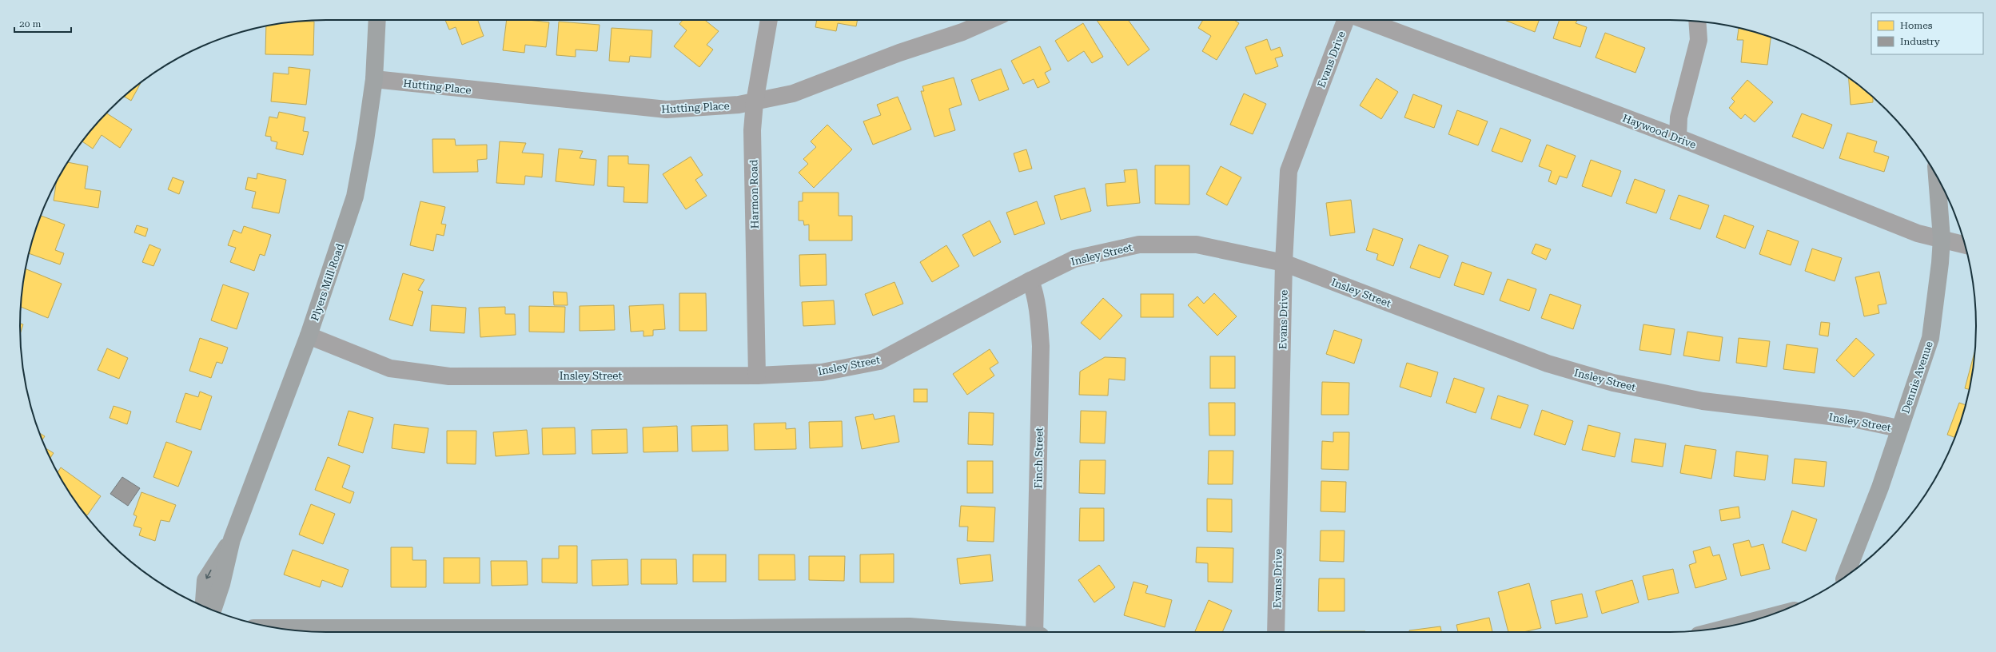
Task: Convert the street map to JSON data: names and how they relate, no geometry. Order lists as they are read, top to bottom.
{
  "streets": {
    "street": [
      "Evans Drive",
      "Hutting Place",
      "Haywood Drive",
      "Harmon Road",
      "Insley Street",
      "Plyers Mill Road",
      "Dennis Avenue",
      "Finch Street"
    ]
  },
  "crossings": [
    ["Evans Drive", "Insley Street"],
    ["Hutting Place", "Harmon Road"],
    ["Hutting Place", "Plyers Mill Road"],
    ["Haywood Drive", "Dennis Avenue"],
    ["Harmon Road", "Insley Street"],
    ["Insley Street", "Plyers Mill Road"],
    ["Insley Street", "Dennis Avenue"],
    ["Insley Street", "Finch Street"]
  ],
  "legend": ["Homes", "Industry"],
  "scale_bar": "20 m"
}
